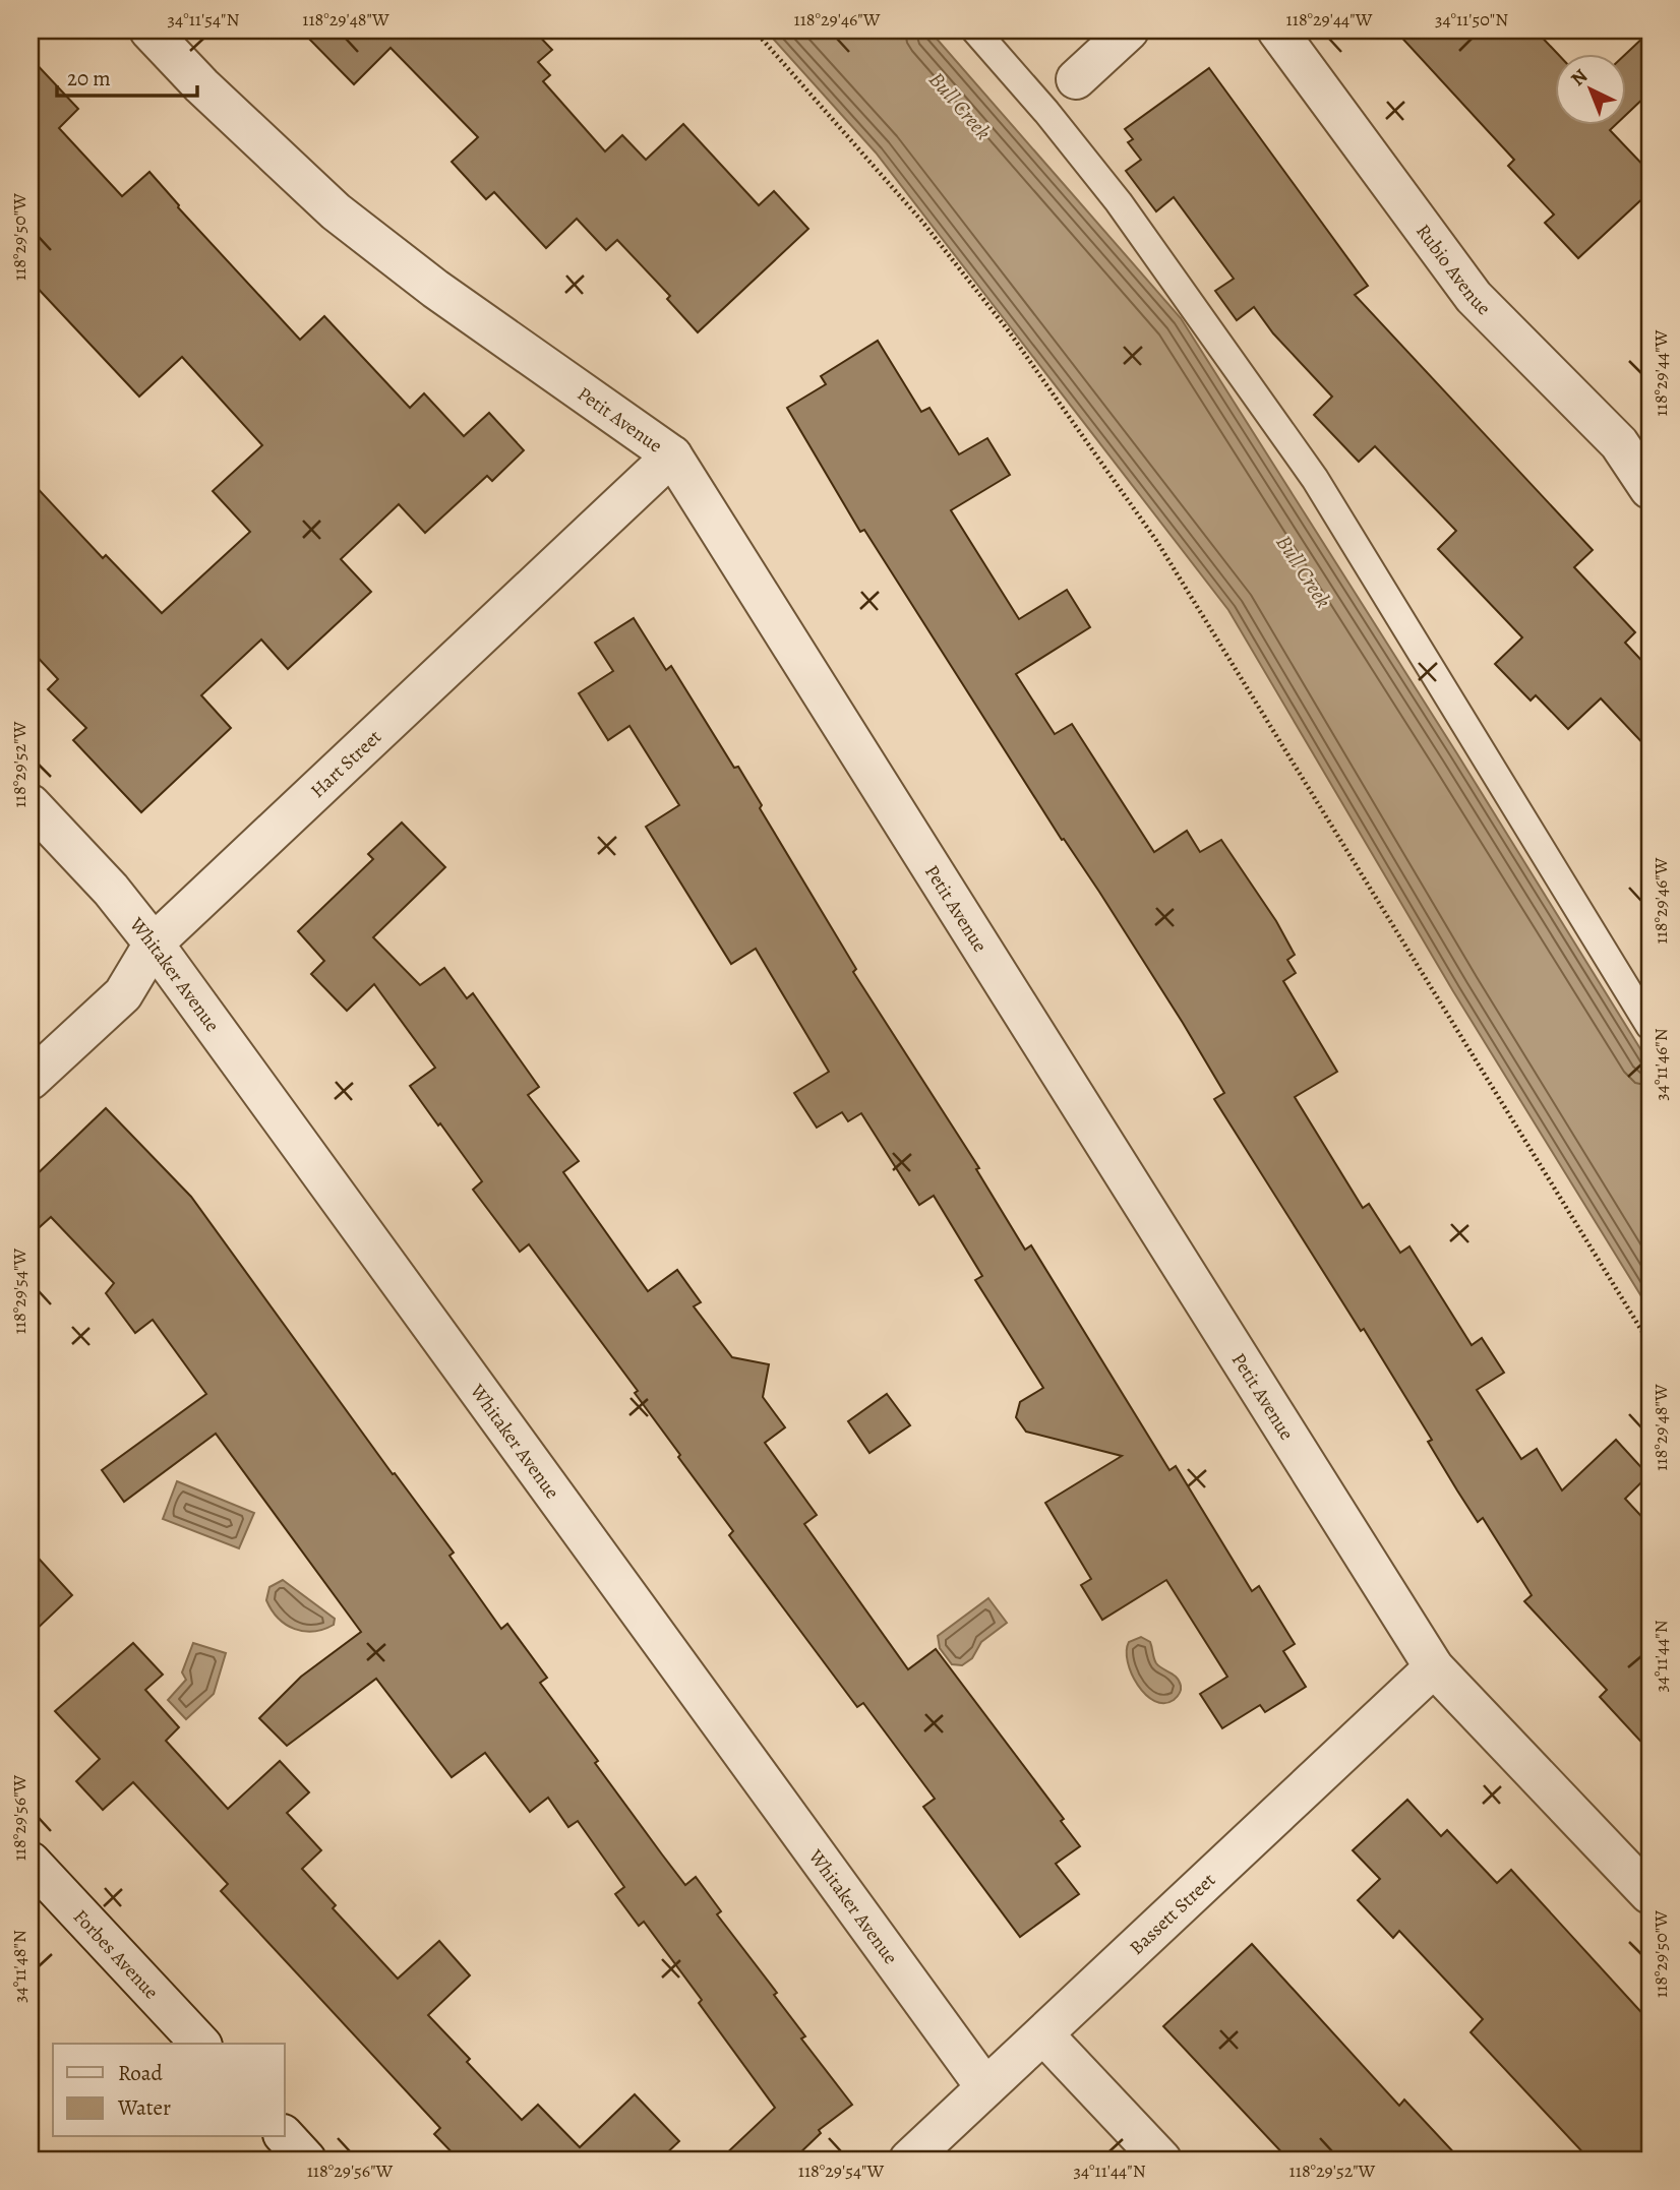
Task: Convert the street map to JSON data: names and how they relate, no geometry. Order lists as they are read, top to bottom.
{
  "streets": {
    "street": [
      "Rubio Avenue",
      "Petit Avenue",
      "Hart Street",
      "Whitaker Avenue",
      "Bassett Street",
      "Forbes Avenue"
    ]
  },
  "crossings": [
    ["Petit Avenue", "Hart Street"],
    ["Petit Avenue", "Bassett Street"],
    ["Hart Street", "Whitaker Avenue"],
    ["Whitaker Avenue", "Bassett Street"]
  ],
  "water": ["Bull Creek"],
  "legend": ["Road", "Water"],
  "scale_bar": "20 m",
  "north": "top left",
  "coordinates": [
    "34°11'54\"N",
    "118°29'48\"W",
    "118°29'46\"W",
    "118°29'44\"W",
    "34°11'50\"N",
    "118°29'50\"W",
    "118°29'52\"W",
    "34°11'46\"N",
    "118°29'54\"W",
    "34°11'44\"N",
    "118°29'56\"W",
    "34°11'48\"N"
  ]
}
